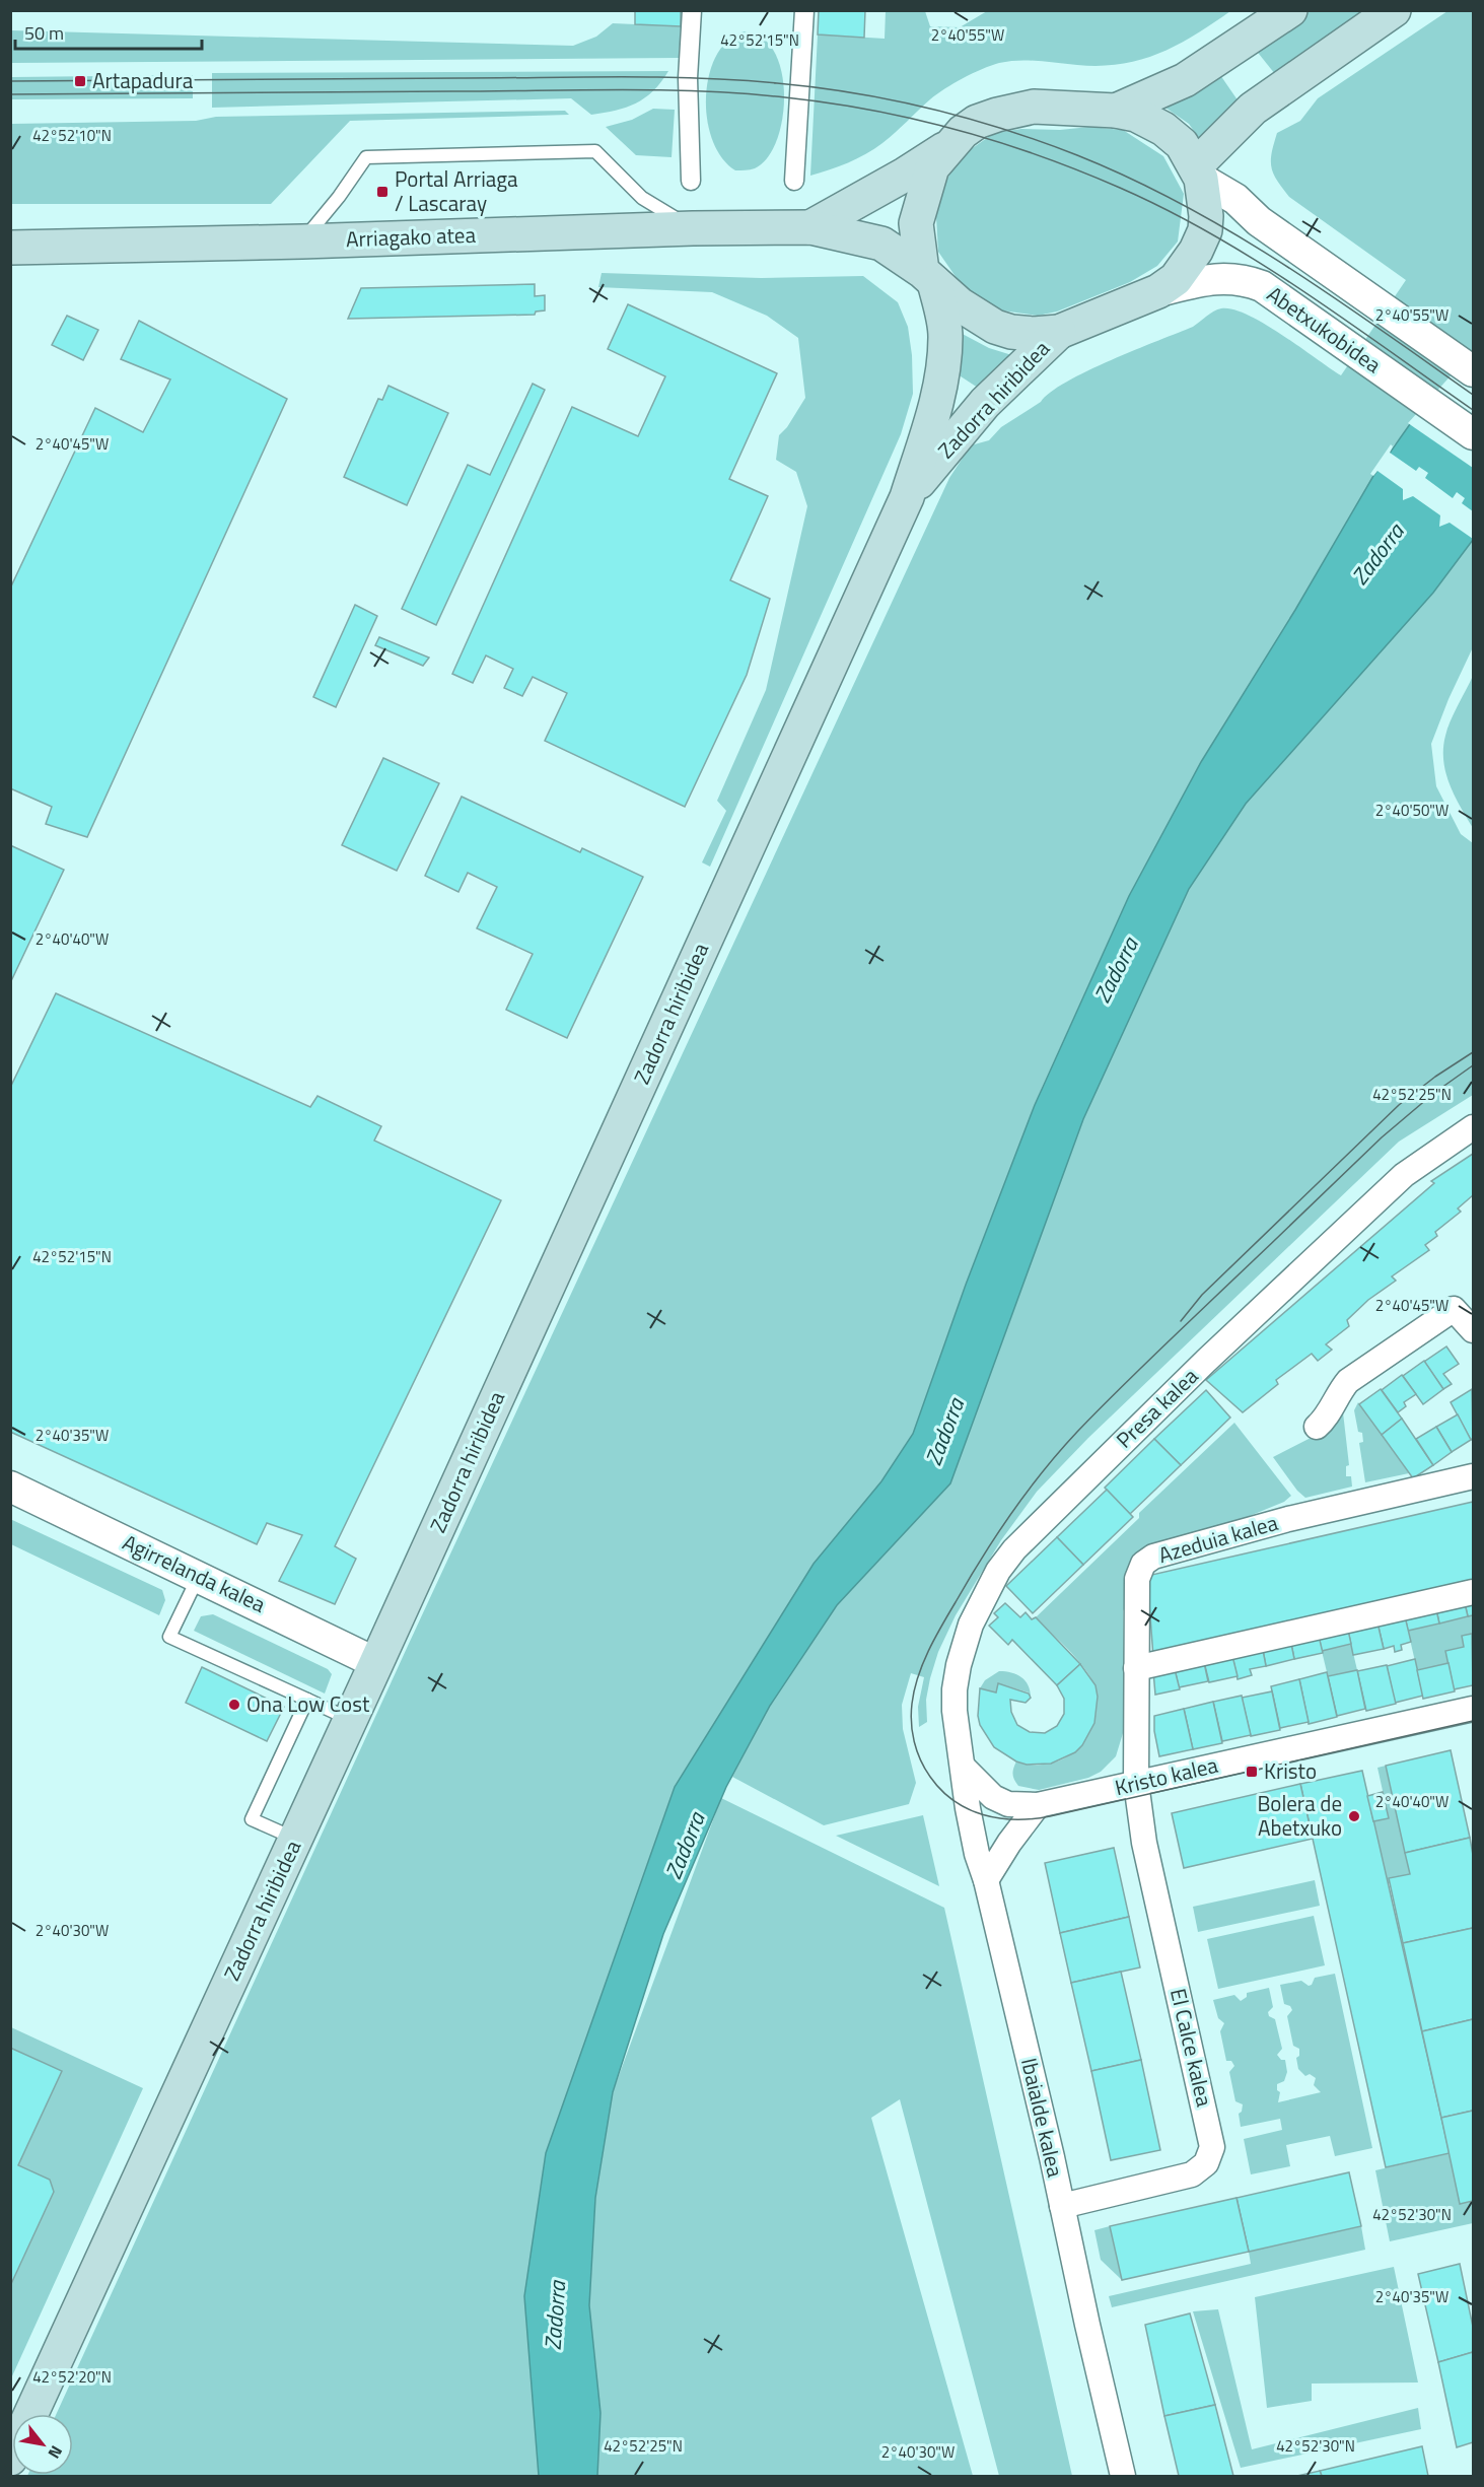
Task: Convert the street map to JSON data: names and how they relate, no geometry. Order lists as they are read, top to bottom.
{
  "streets": {
    "main road": ["Arriagako atea", "Zadorra hiribidea"],
    "street": [
      "Abetxukobidea",
      "Presa kalea",
      "Azeduia kalea",
      "Agirrelanda kalea",
      "Kristo kalea",
      "El Calce kalea",
      "Ibaialde kalea"
    ]
  },
  "crossings": [
    ["Arriagako atea", "Zadorra hiribidea"],
    ["Abetxukobidea", "Zadorra hiribidea"],
    ["Zadorra hiribidea", "Agirrelanda kalea"],
    ["Presa kalea", "Kristo kalea"],
    ["Presa kalea", "Ibaialde kalea"],
    ["Azeduia kalea", "Kristo kalea"],
    ["Azeduia kalea", "El Calce kalea"],
    ["Kristo kalea", "El Calce kalea"],
    ["Kristo kalea", "Ibaialde kalea"],
    ["El Calce kalea", "Ibaialde kalea"]
  ],
  "water": ["Zadorra"],
  "places": {
    "transit": ["Artapadura", "Portal Arriaga / Lascaray", "Kristo"],
    "other": ["Ona Low Cost", "Bolera de Abetxuko"]
  },
  "scale_bar": "50 m",
  "north": "bottom right",
  "coordinates": [
    "2°40'55\"W",
    "42°52'15\"N",
    "42°52'10\"N",
    "2°40'45\"W",
    "2°40'50\"W",
    "2°40'40\"W",
    "42°52'25\"N",
    "2°40'35\"W",
    "2°40'30\"W",
    "42°52'30\"N",
    "42°52'20\"N"
  ]
}
